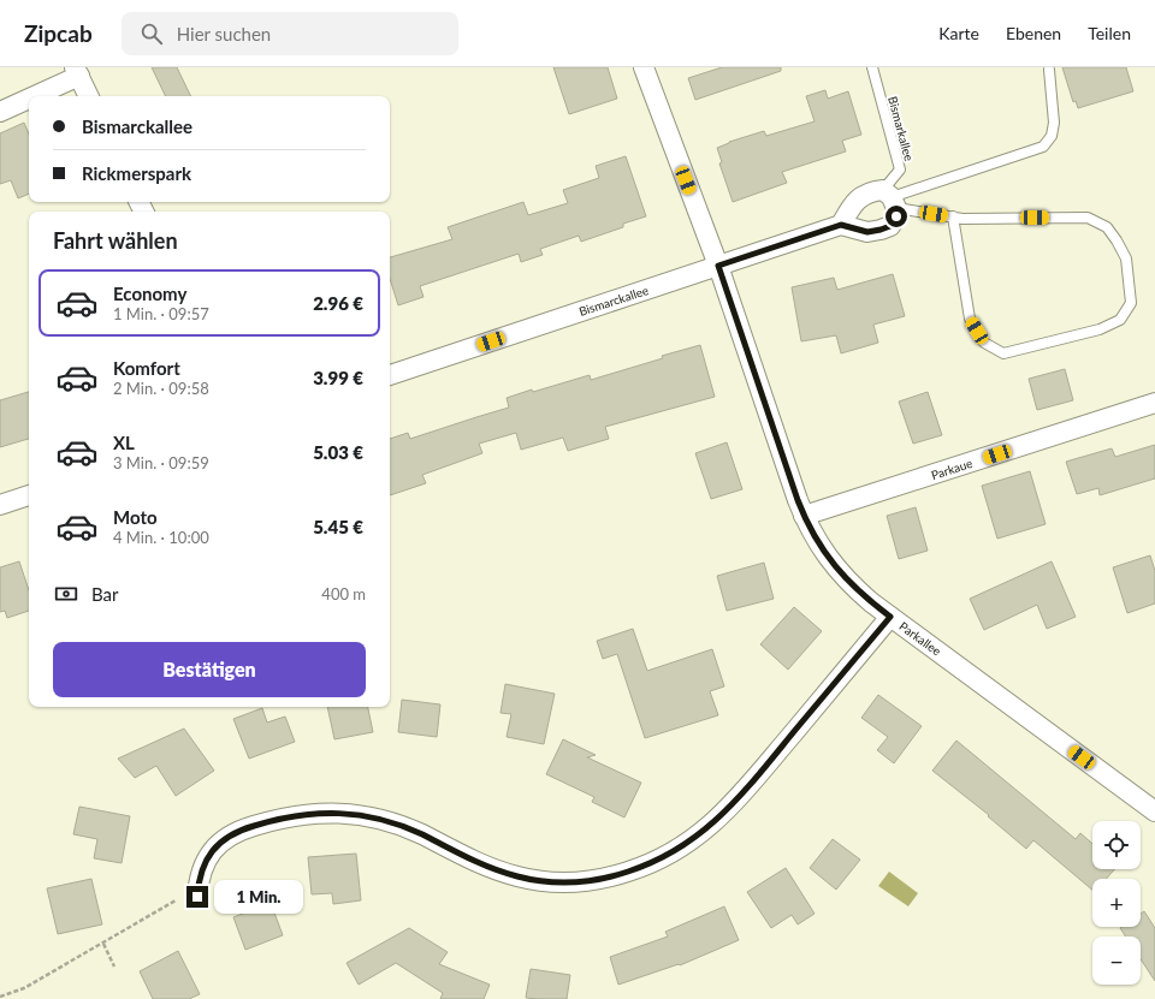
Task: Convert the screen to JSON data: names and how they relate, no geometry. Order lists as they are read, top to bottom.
{
  "streets": {
    "street": ["Bismarckallee", "Parkaue", "Parkallee"],
    "lane": ["Bismarkallee"]
  },
  "crossings": [
    ["Bismarckallee", "Parkallee"],
    ["Parkaue", "Parkallee"]
  ],
  "page": {
    "header": "Zipcab",
    "search": "Hier suchen",
    "nav": ["Karte", "Ebenen", "Teilen"],
    "banner": ["Bismarckallee", "Rickmerspark"],
    "heading": "Fahrt wählen",
    "list": [
      {
        "name": "Economy",
        "note": "1 Min. · 09:57",
        "value": "2.96 €"
      },
      {
        "name": "Komfort",
        "note": "2 Min. · 09:58",
        "value": "3.99 €"
      },
      {
        "name": "XL",
        "note": "3 Min. · 09:59",
        "value": "5.03 €"
      },
      {
        "name": "Moto",
        "note": "4 Min. · 10:00",
        "value": "5.45 €"
      }
    ],
    "pay": ["Bar", "400 m"],
    "buttons": "Bestätigen",
    "map_buttons": ["+", "−"],
    "bubble": "1 Min."
  }
}
